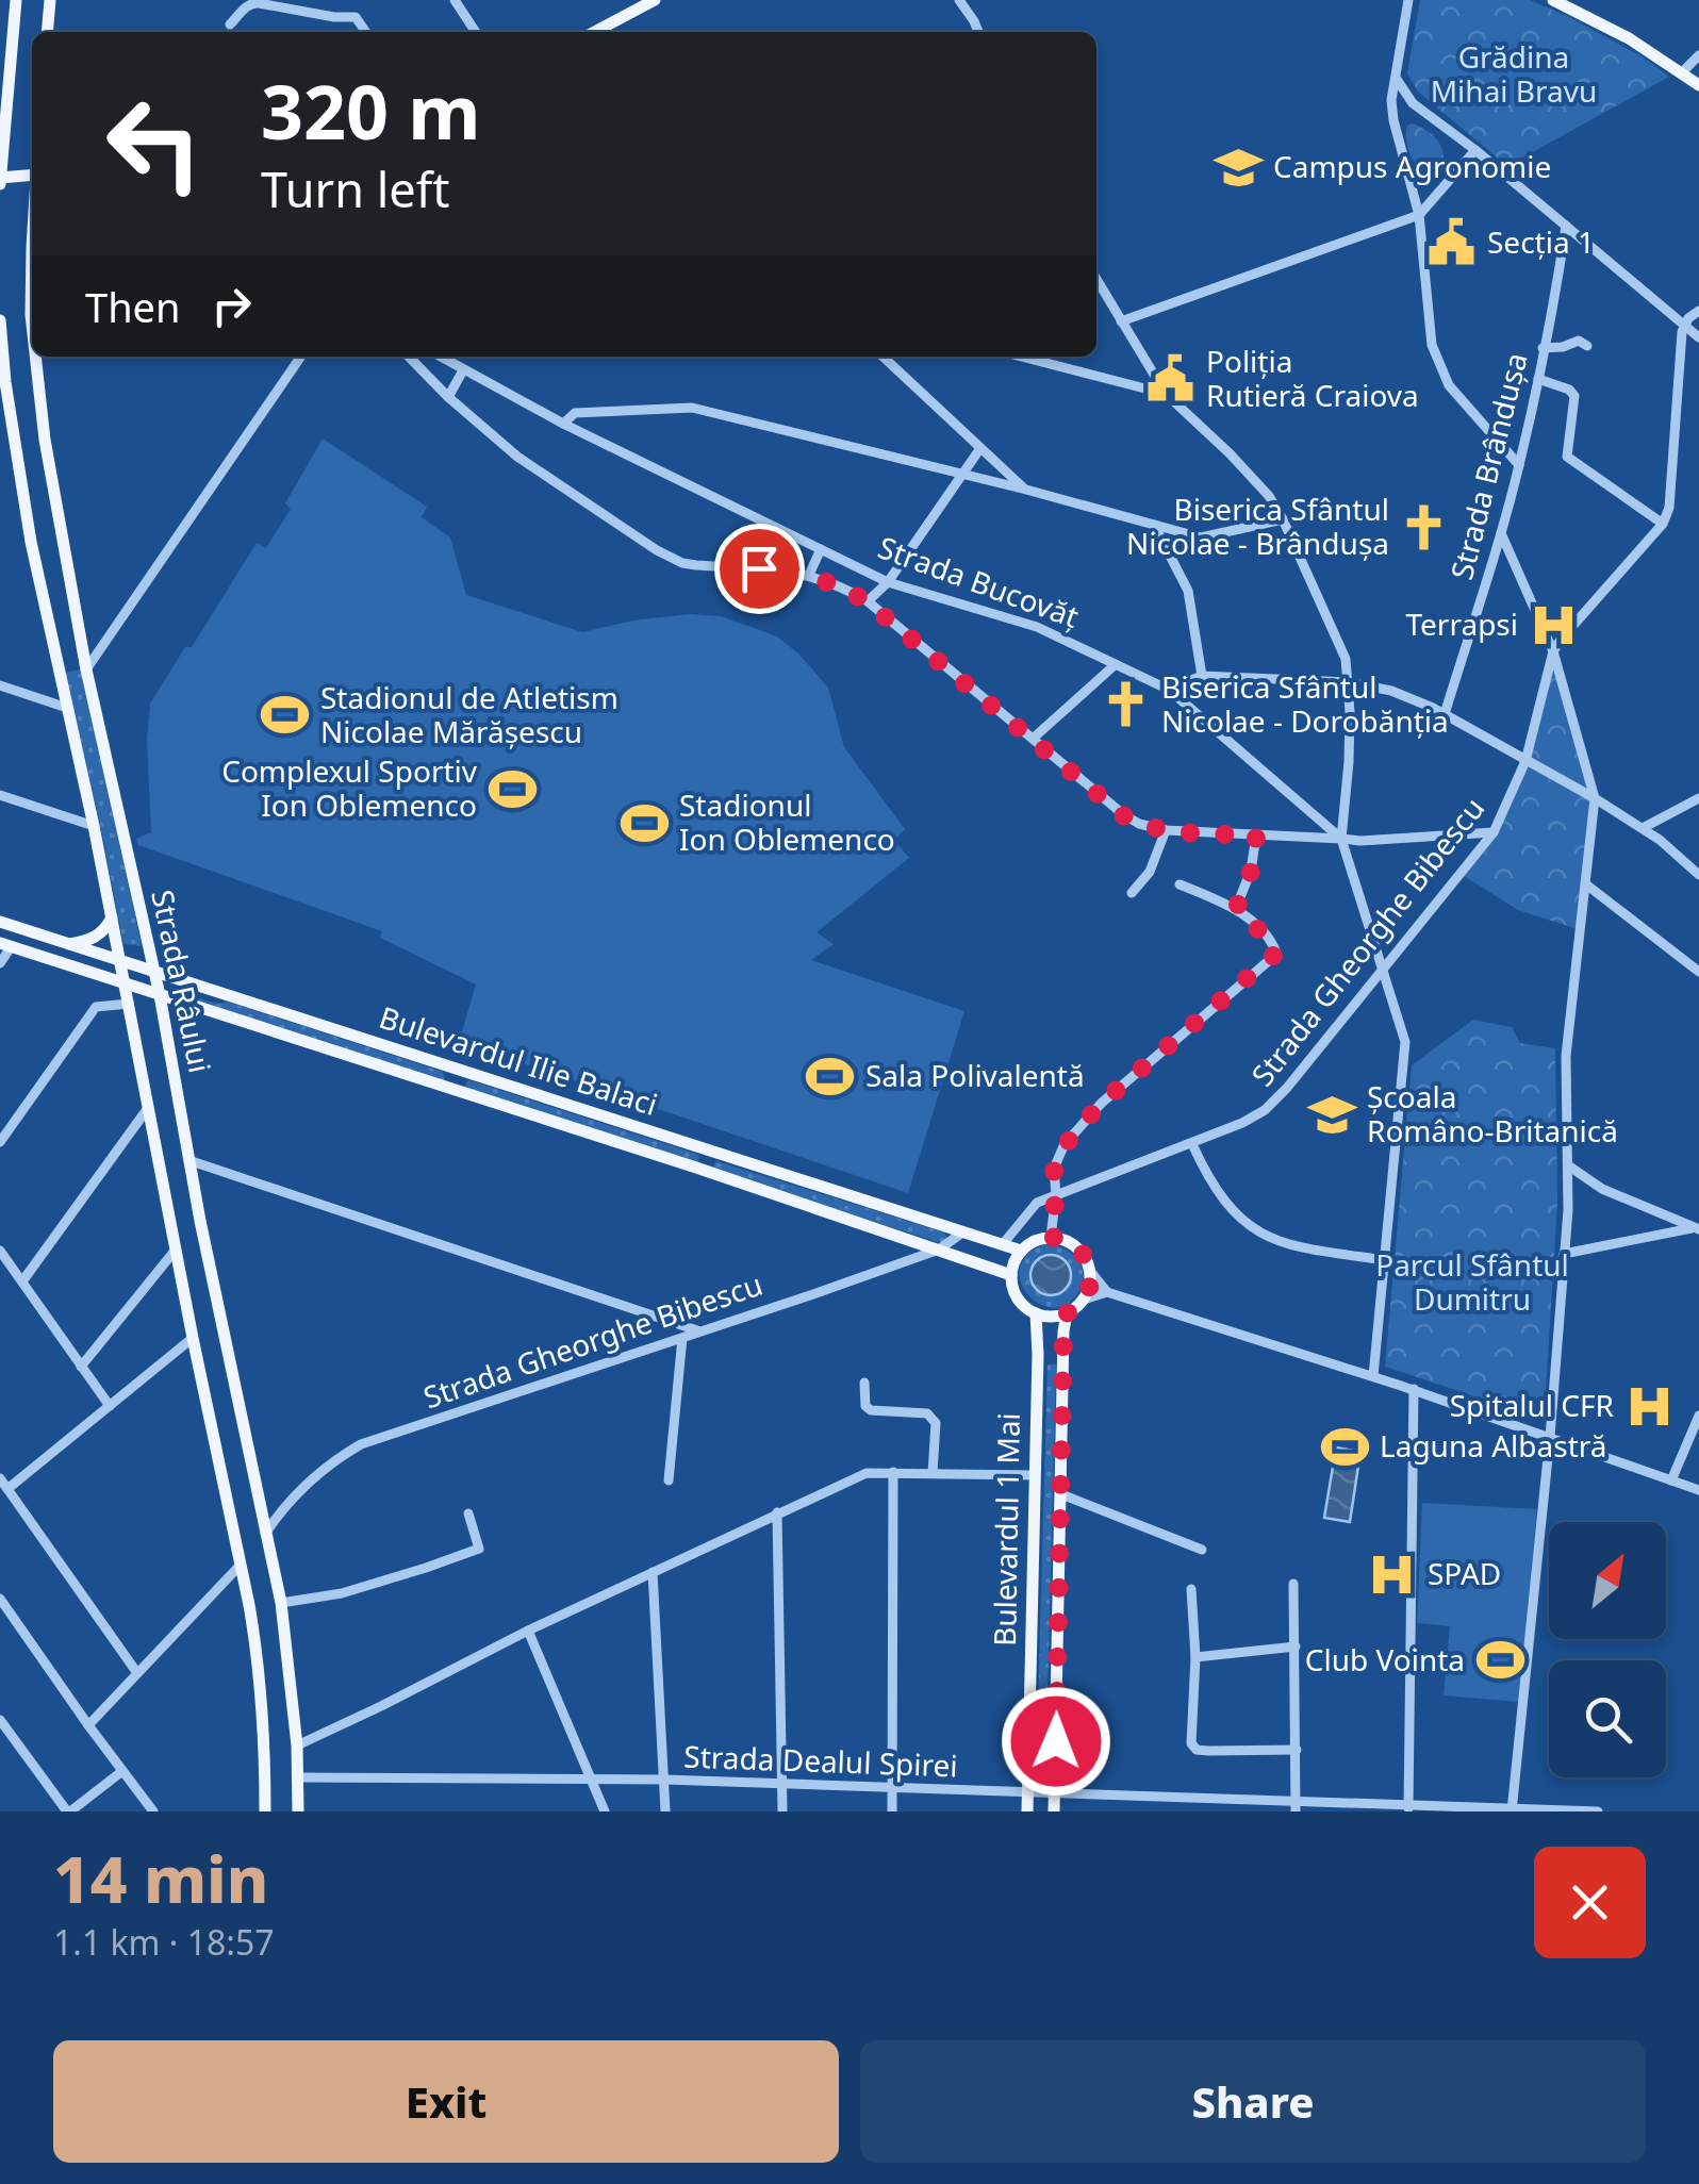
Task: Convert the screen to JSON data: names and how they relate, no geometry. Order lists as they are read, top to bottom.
{
  "streets": {
    "main road": ["Strada Râului", "Bulevardul Ilie Balaci", "Bulevardul 1 Mai"],
    "street": [
      "Strada Brândușa",
      "Strada Bucovăț",
      "Strada Gheorghe Bibescu",
      "Strada Dealul Spirei"
    ]
  },
  "crossings": [
    ["Strada Gheorghe Bibescu", "Strada Râului"],
    ["Strada Gheorghe Bibescu", "Bulevardul Ilie Balaci"],
    ["Strada Râului", "Bulevardul Ilie Balaci"],
    ["Strada Râului", "Strada Dealul Spirei"],
    ["Bulevardul Ilie Balaci", "Bulevardul 1 Mai"],
    ["Bulevardul 1 Mai", "Strada Dealul Spirei"]
  ],
  "parks": ["Grădina Mihai Bravu", "Parcul Sfântul Dumitru"],
  "places": {
    "school or university": ["Campus Agronomie", "Școala Româno-Britanică"],
    "public building": ["Secția 1", "Poliția Rutieră Craiova"],
    "church": ["Biserica Sfântul Nicolae - Brândușa", "Biserica Sfântul Nicolae - Dorobănția"],
    "hospital": ["Terrapsi", "Spitalul CFR", "SPAD"],
    "sports": [
      "Stadionul de Atletism Nicolae Mărășescu",
      "Complexul Sportiv Ion Oblemenco",
      "Stadionul Ion Oblemenco",
      "Sala Polivalentă",
      "Laguna Albastră",
      "Club Vointa"
    ]
  },
  "north": "top right",
  "page": {
    "turn": ["320 m", "Turn left"],
    "then": "Then",
    "heading": ["14 min", "1.1 km · 18:57"],
    "buttons": ["Exit", "Share"]
  }
}
